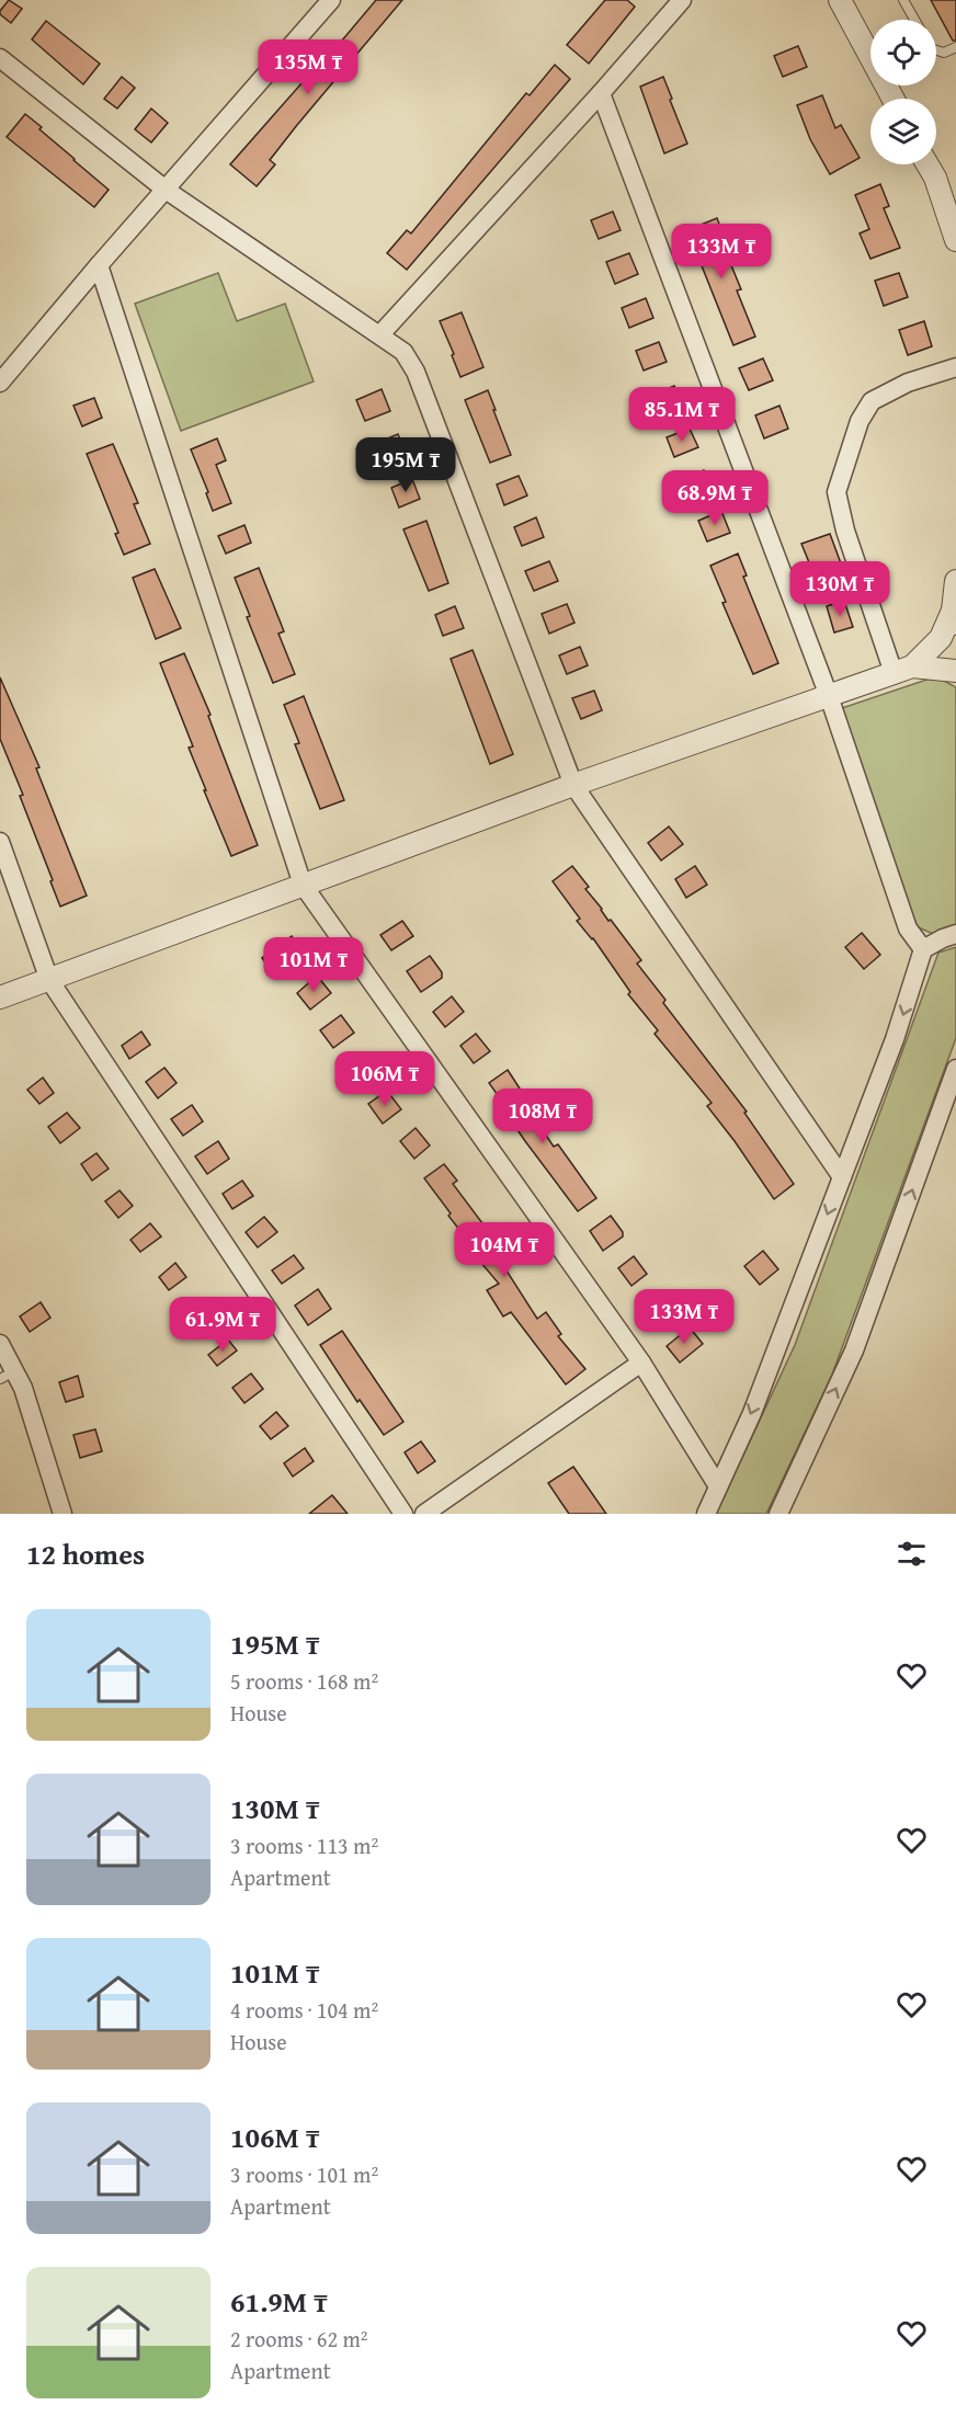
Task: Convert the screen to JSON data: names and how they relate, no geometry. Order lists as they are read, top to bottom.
{
  "page": {
    "price": [
      "135M ₸",
      "133M ₸",
      "85.1M ₸",
      "195M ₸",
      "68.9M ₸",
      "130M ₸",
      "101M ₸",
      "106M ₸",
      "108M ₸",
      "104M ₸",
      "133M ₸",
      "61.9M ₸"
    ],
    "heading": "12 homes",
    "list": [
      {
        "name": "195M ₸",
        "note": "5 rooms · 168 m² · House"
      },
      {
        "name": "130M ₸",
        "note": "3 rooms · 113 m² · Apartment"
      },
      {
        "name": "101M ₸",
        "note": "4 rooms · 104 m² · House"
      },
      {
        "name": "106M ₸",
        "note": "3 rooms · 101 m² · Apartment"
      },
      {
        "name": "61.9M ₸",
        "note": "2 rooms · 62 m² · Apartment"
      }
    ]
  }
}
